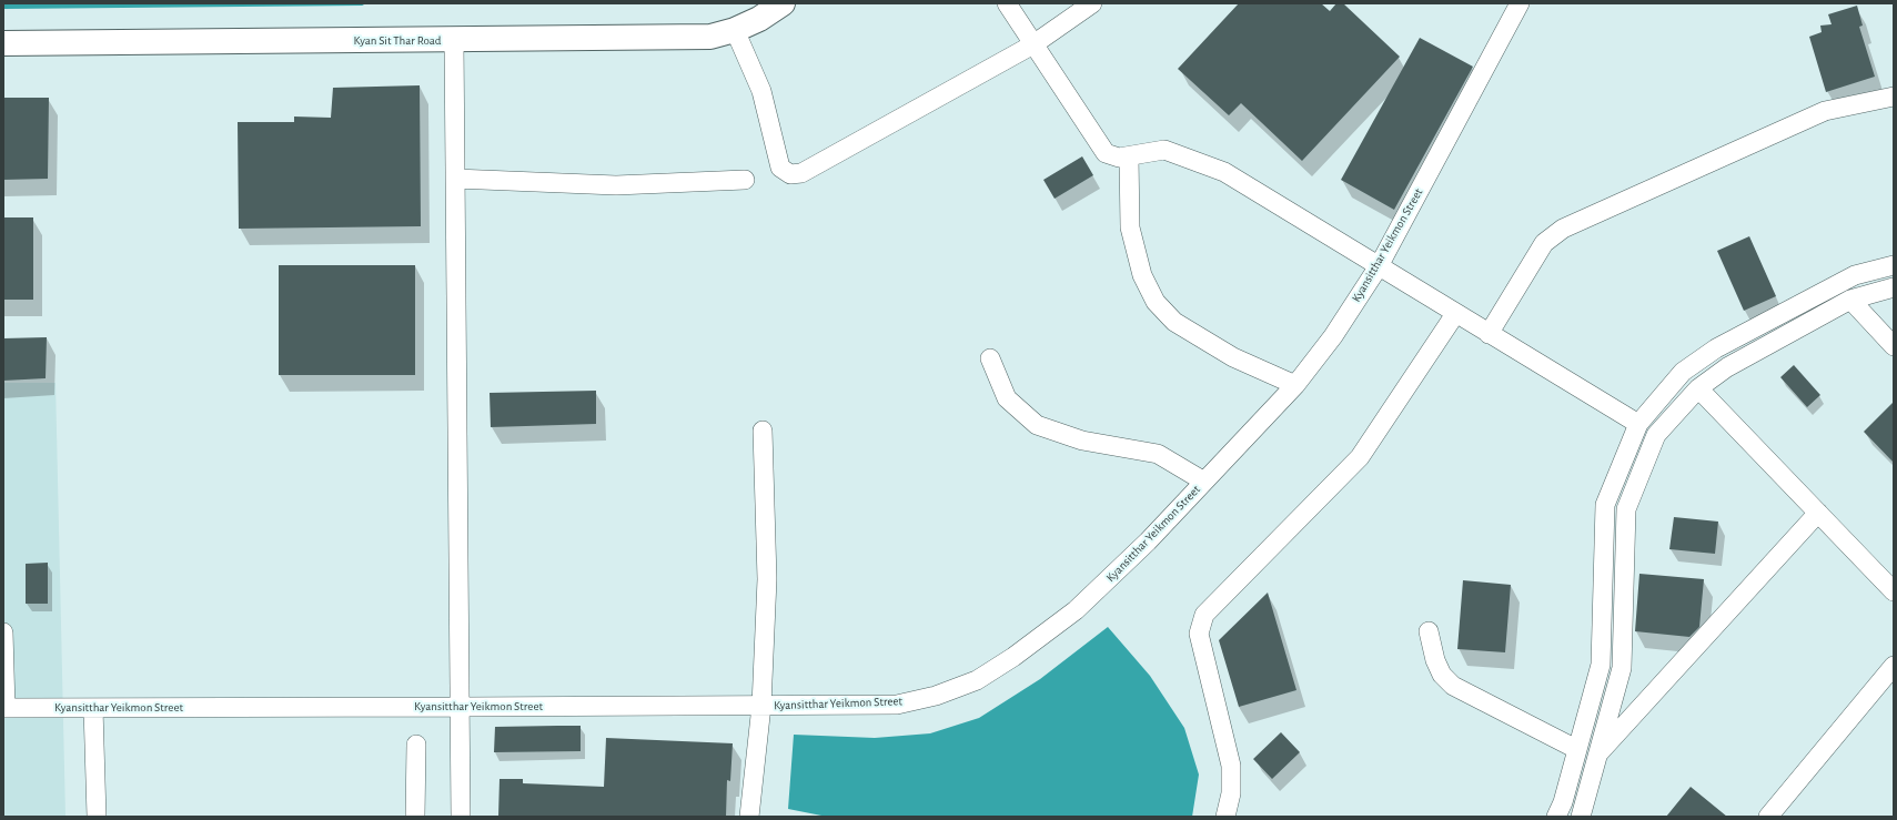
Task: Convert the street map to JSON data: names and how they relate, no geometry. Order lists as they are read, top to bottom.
{
  "streets": {
    "main road": ["Kyan Sit Thar Road"],
    "street": ["Kyansitthar Yeikmon Street"]
  }
}
